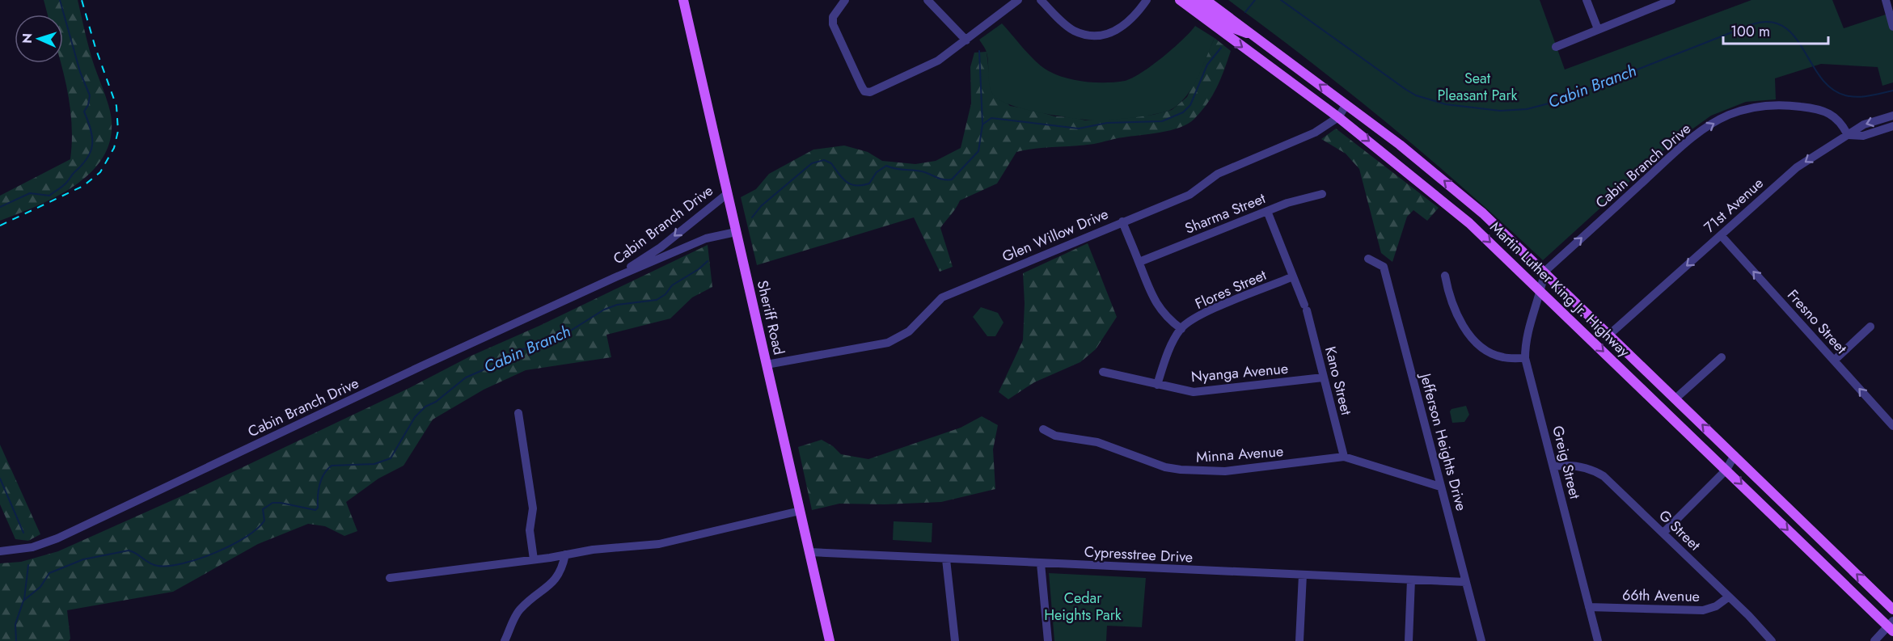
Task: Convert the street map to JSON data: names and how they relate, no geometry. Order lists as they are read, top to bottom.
{
  "streets": {
    "main road": ["Martin Luther King Jr. Highway", "Sheriff Road"],
    "street": [
      "Cabin Branch Drive",
      "71st Avenue",
      "Sharma Street",
      "Glen Willow Drive",
      "Flores Street",
      "Fresno Street",
      "Nyanga Avenue",
      "Kano Street",
      "Jefferson Heights Drive",
      "Minna Avenue",
      "Greig Street",
      "G Street",
      "Cypresstree Drive",
      "66th Avenue"
    ]
  },
  "crossings": [
    ["Cabin Branch Drive", "71st Avenue"],
    ["Cabin Branch Drive", "Martin Luther King Jr. Highway"],
    ["Cabin Branch Drive", "Sheriff Road"],
    ["71st Avenue", "Martin Luther King Jr. Highway"],
    ["71st Avenue", "Fresno Street"],
    ["Sharma Street", "Kano Street"],
    ["Glen Willow Drive", "Martin Luther King Jr. Highway"],
    ["Glen Willow Drive", "Sheriff Road"],
    ["Flores Street", "Kano Street"],
    ["Martin Luther King Jr. Highway", "Greig Street"],
    ["Sheriff Road", "Cypresstree Drive"],
    ["Nyanga Avenue", "Kano Street"],
    ["Kano Street", "Minna Avenue"],
    ["Jefferson Heights Drive", "Minna Avenue"],
    ["Jefferson Heights Drive", "Cypresstree Drive"],
    ["Greig Street", "G Street"],
    ["Greig Street", "66th Avenue"],
    ["G Street", "66th Avenue"]
  ],
  "one_way": ["71st Avenue", "Fresno Street"],
  "water": ["Cabin Branch"],
  "parks": ["Seat Pleasant Park", "Cedar Heights Park"],
  "scale_bar": "100 m",
  "north": "left"
}
